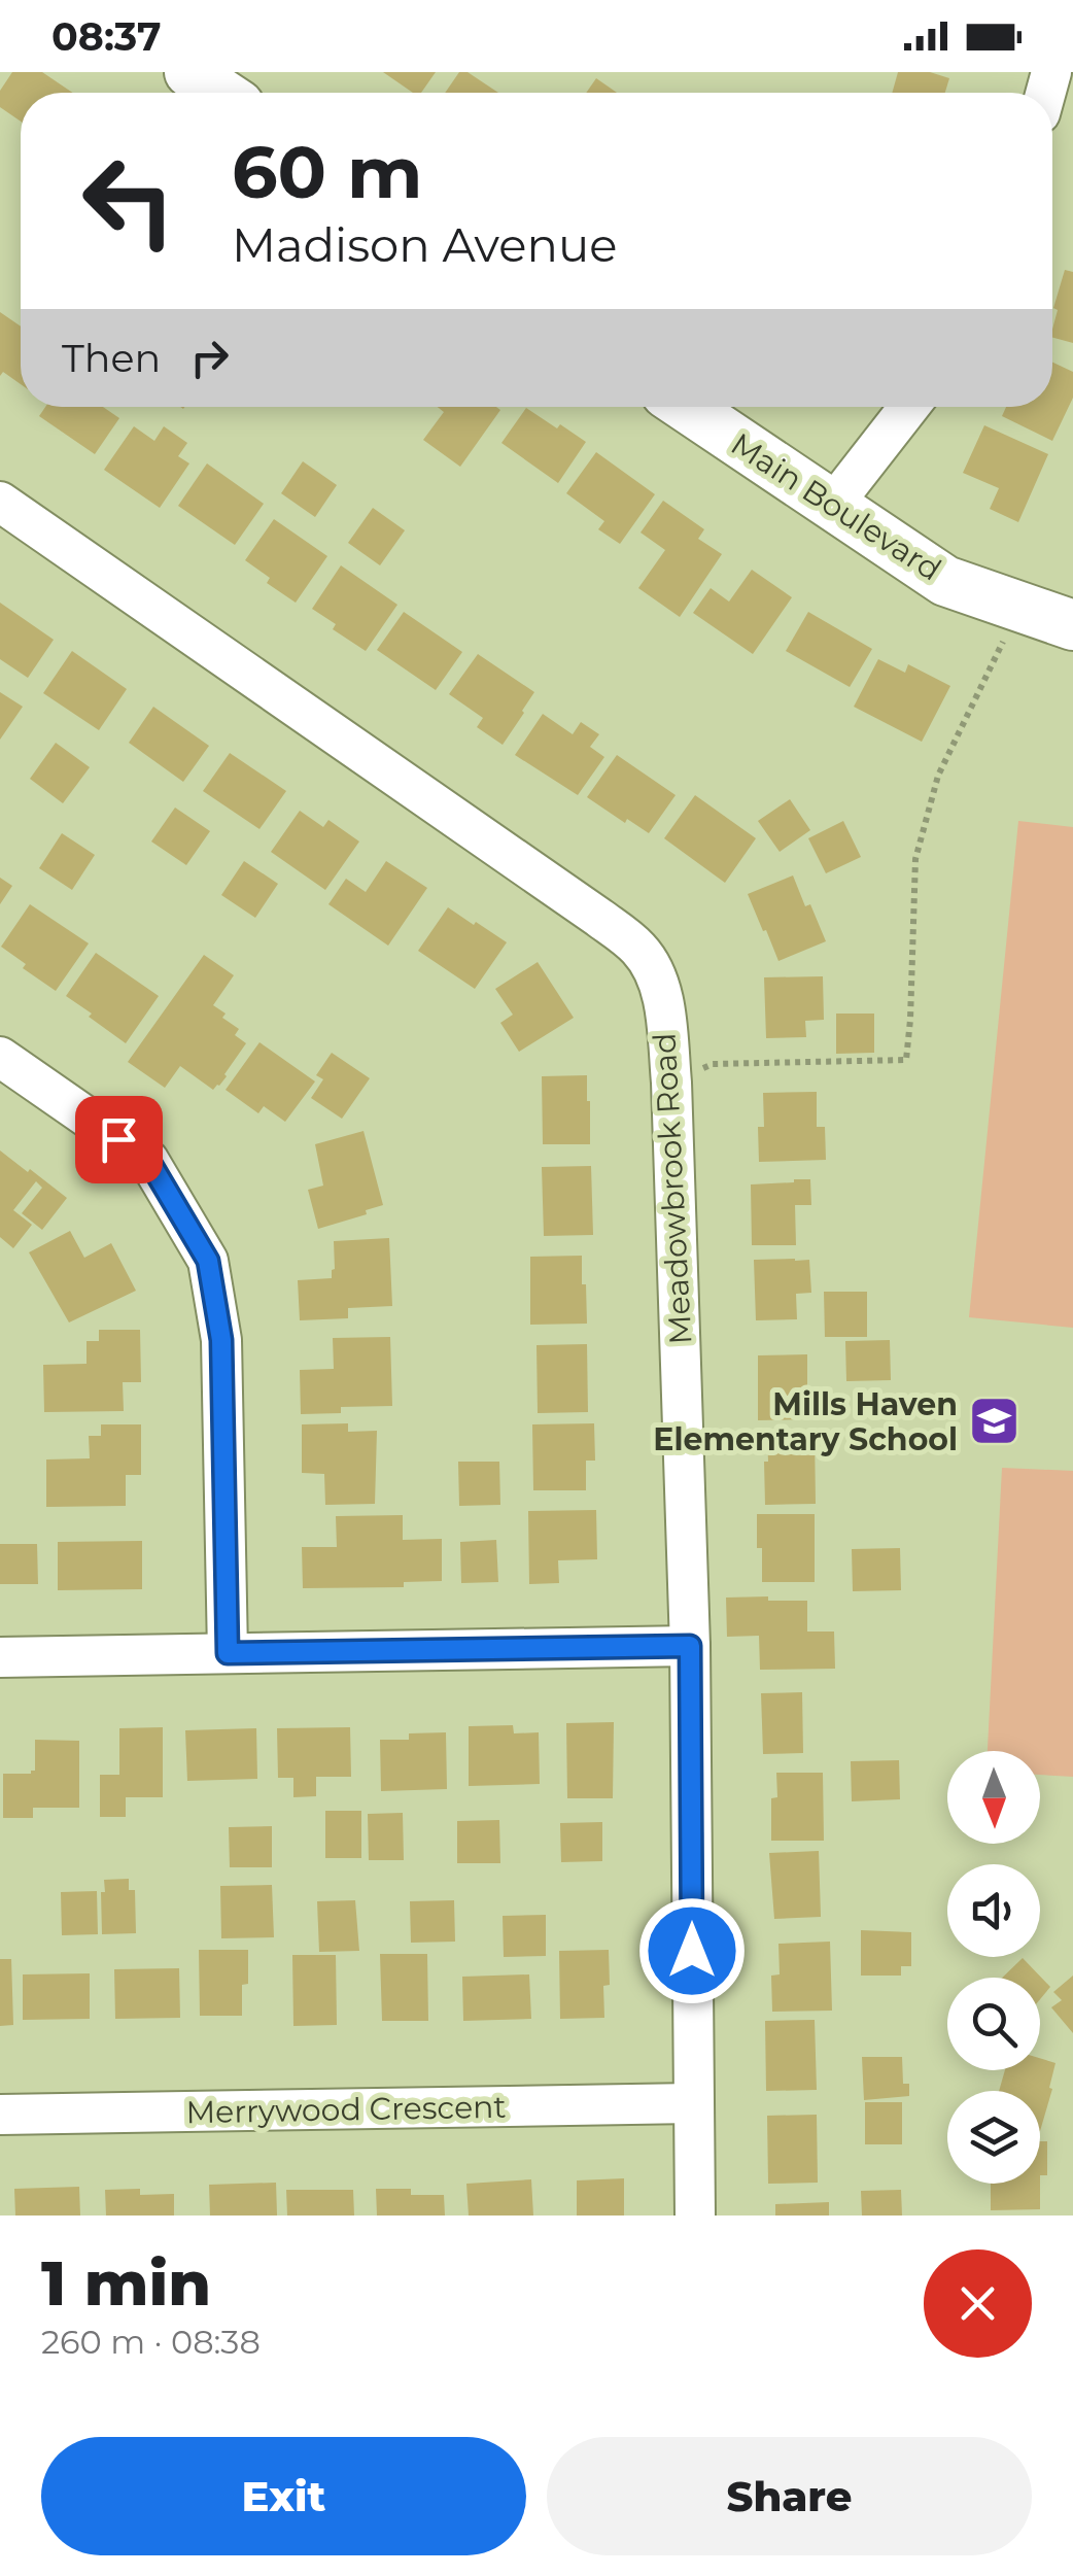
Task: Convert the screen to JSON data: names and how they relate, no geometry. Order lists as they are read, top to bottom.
{
  "streets": {
    "street": ["Main Boulevard", "Meadowbrook Road", "Merrywood Crescent"]
  },
  "crossings": [
    ["Meadowbrook Road", "Merrywood Crescent"]
  ],
  "places": {
    "school or university": ["Mills Haven Elementary School"]
  },
  "north": "bottom",
  "page": {
    "status": "08:37",
    "turn": ["60 m", "Madison Avenue"],
    "then": "Then",
    "heading": ["1 min", "260 m · 08:38"],
    "buttons": ["Exit", "Share"]
  }
}
